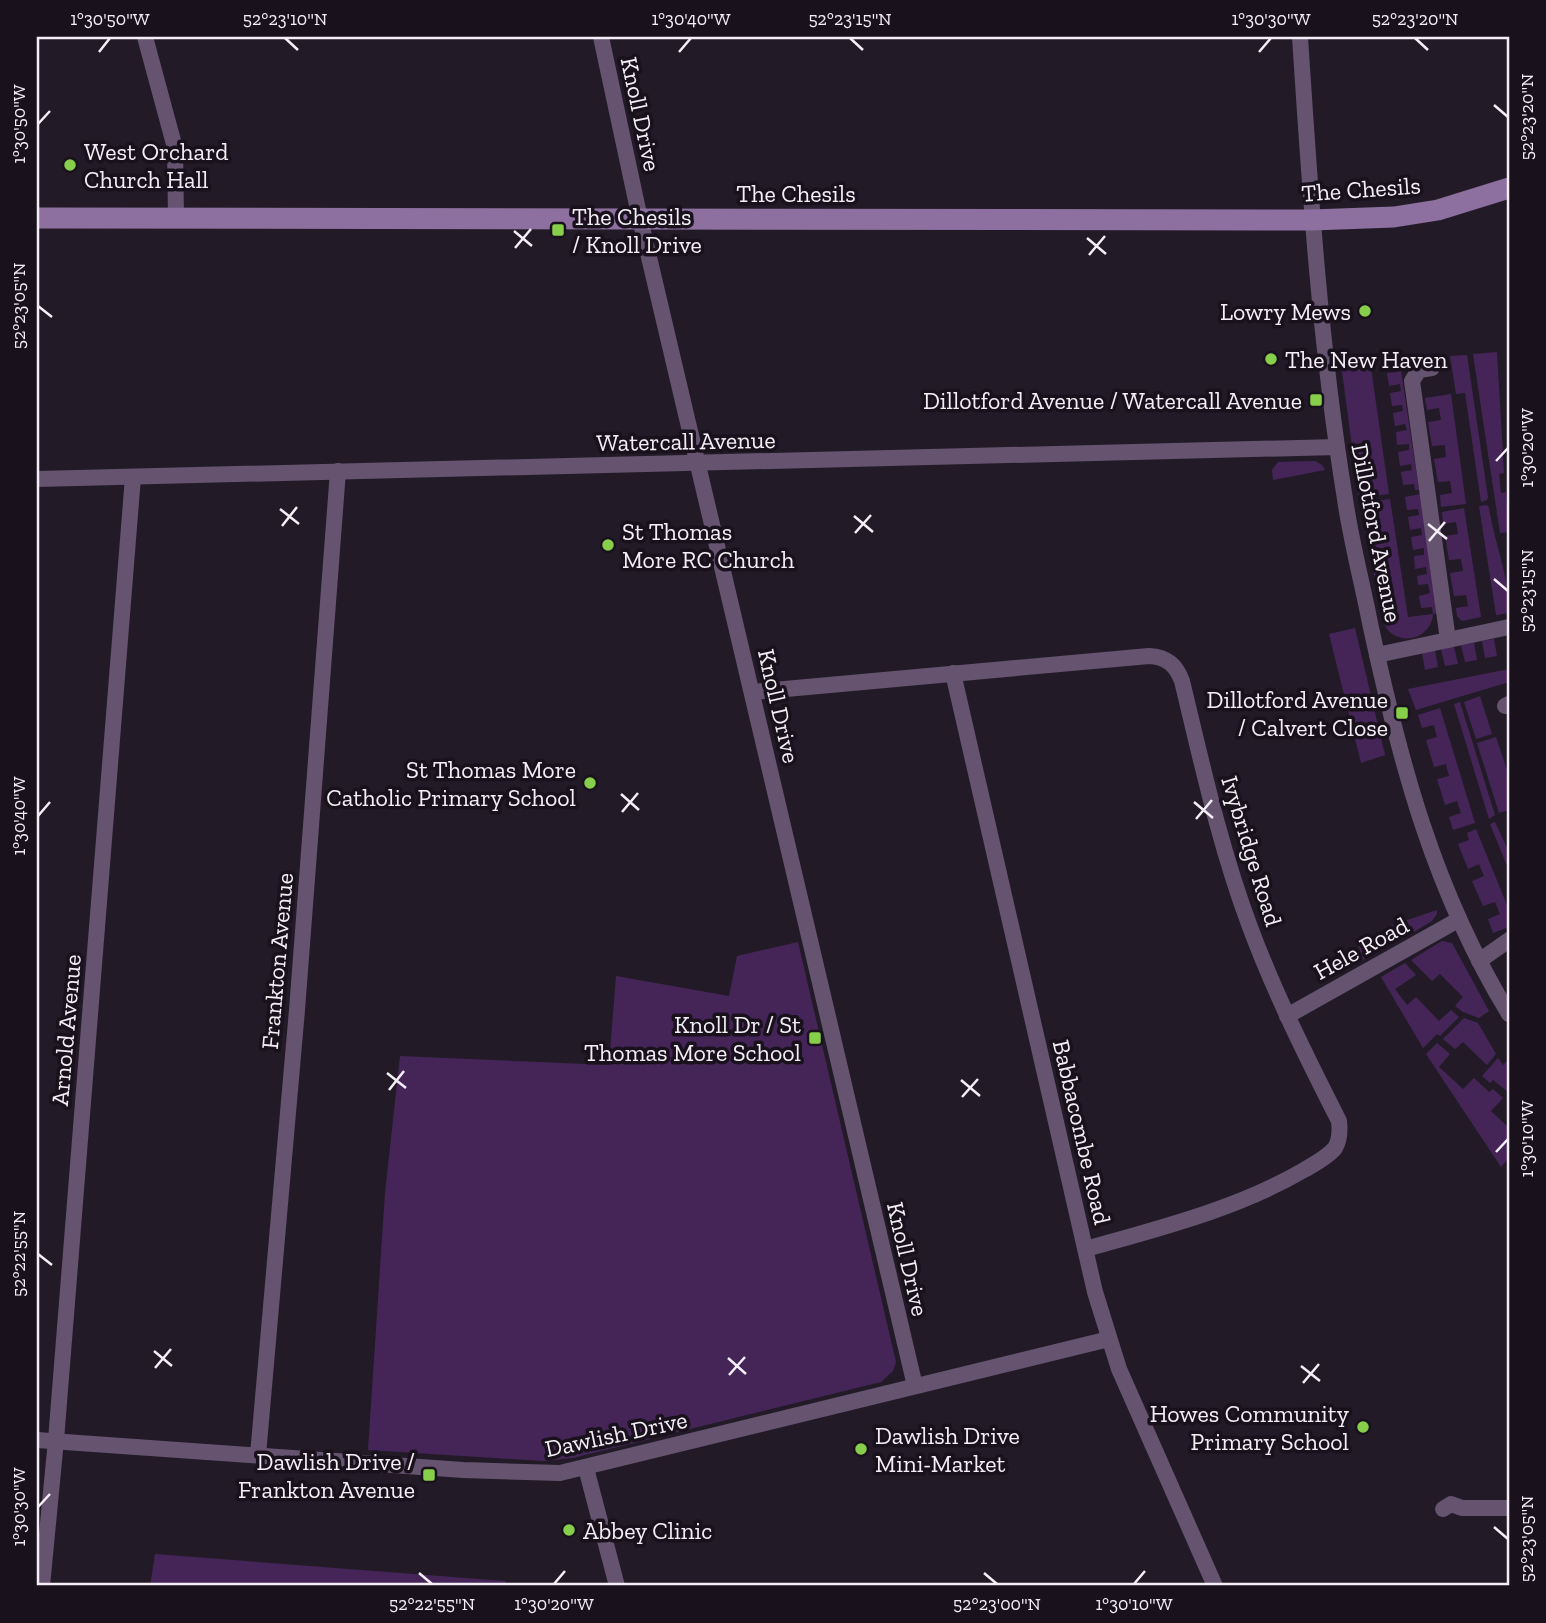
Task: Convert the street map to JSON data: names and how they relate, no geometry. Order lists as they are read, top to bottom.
{
  "streets": {
    "street": [
      "Knoll Drive",
      "The Chesils",
      "Watercall Avenue",
      "Dillotford Avenue",
      "Ivybridge Road",
      "Hele Road",
      "Frankton Avenue",
      "Arnold Avenue",
      "Babbacombe Road",
      "Dawlish Drive"
    ]
  },
  "crossings": [
    ["Knoll Drive", "The Chesils"],
    ["Knoll Drive", "Watercall Avenue"],
    ["Knoll Drive", "Ivybridge Road"],
    ["Knoll Drive", "Dawlish Drive"],
    ["The Chesils", "Dillotford Avenue"],
    ["Watercall Avenue", "Dillotford Avenue"],
    ["Watercall Avenue", "Frankton Avenue"],
    ["Watercall Avenue", "Arnold Avenue"],
    ["Dillotford Avenue", "Hele Road"],
    ["Ivybridge Road", "Hele Road"],
    ["Ivybridge Road", "Babbacombe Road"],
    ["Frankton Avenue", "Dawlish Drive"],
    ["Arnold Avenue", "Dawlish Drive"],
    ["Babbacombe Road", "Dawlish Drive"]
  ],
  "places": {
    "other": [
      "West Orchard Church Hall",
      "Lowry Mews",
      "The New Haven",
      "St Thomas More RC Church",
      "St Thomas More Catholic Primary School",
      "Howes Community Primary School",
      "Dawlish Drive Mini-Market",
      "Abbey Clinic"
    ],
    "transit": [
      "The Chesils / Knoll Drive",
      "Dillotford Avenue / Watercall Avenue",
      "Dillotford Avenue / Calvert Close",
      "Knoll Dr / St Thomas More School",
      "Dawlish Drive / Frankton Avenue"
    ]
  },
  "coordinates": [
    "1°30'50\"W",
    "52°23'10\"N",
    "1°30'40\"W",
    "52°23'15\"N",
    "1°30'30\"W",
    "52°23'20\"N",
    "52°23'05\"N",
    "1°30'20\"W",
    "1°30'10\"W",
    "52°22'55\"N",
    "52°23'00\"N"
  ]
}
